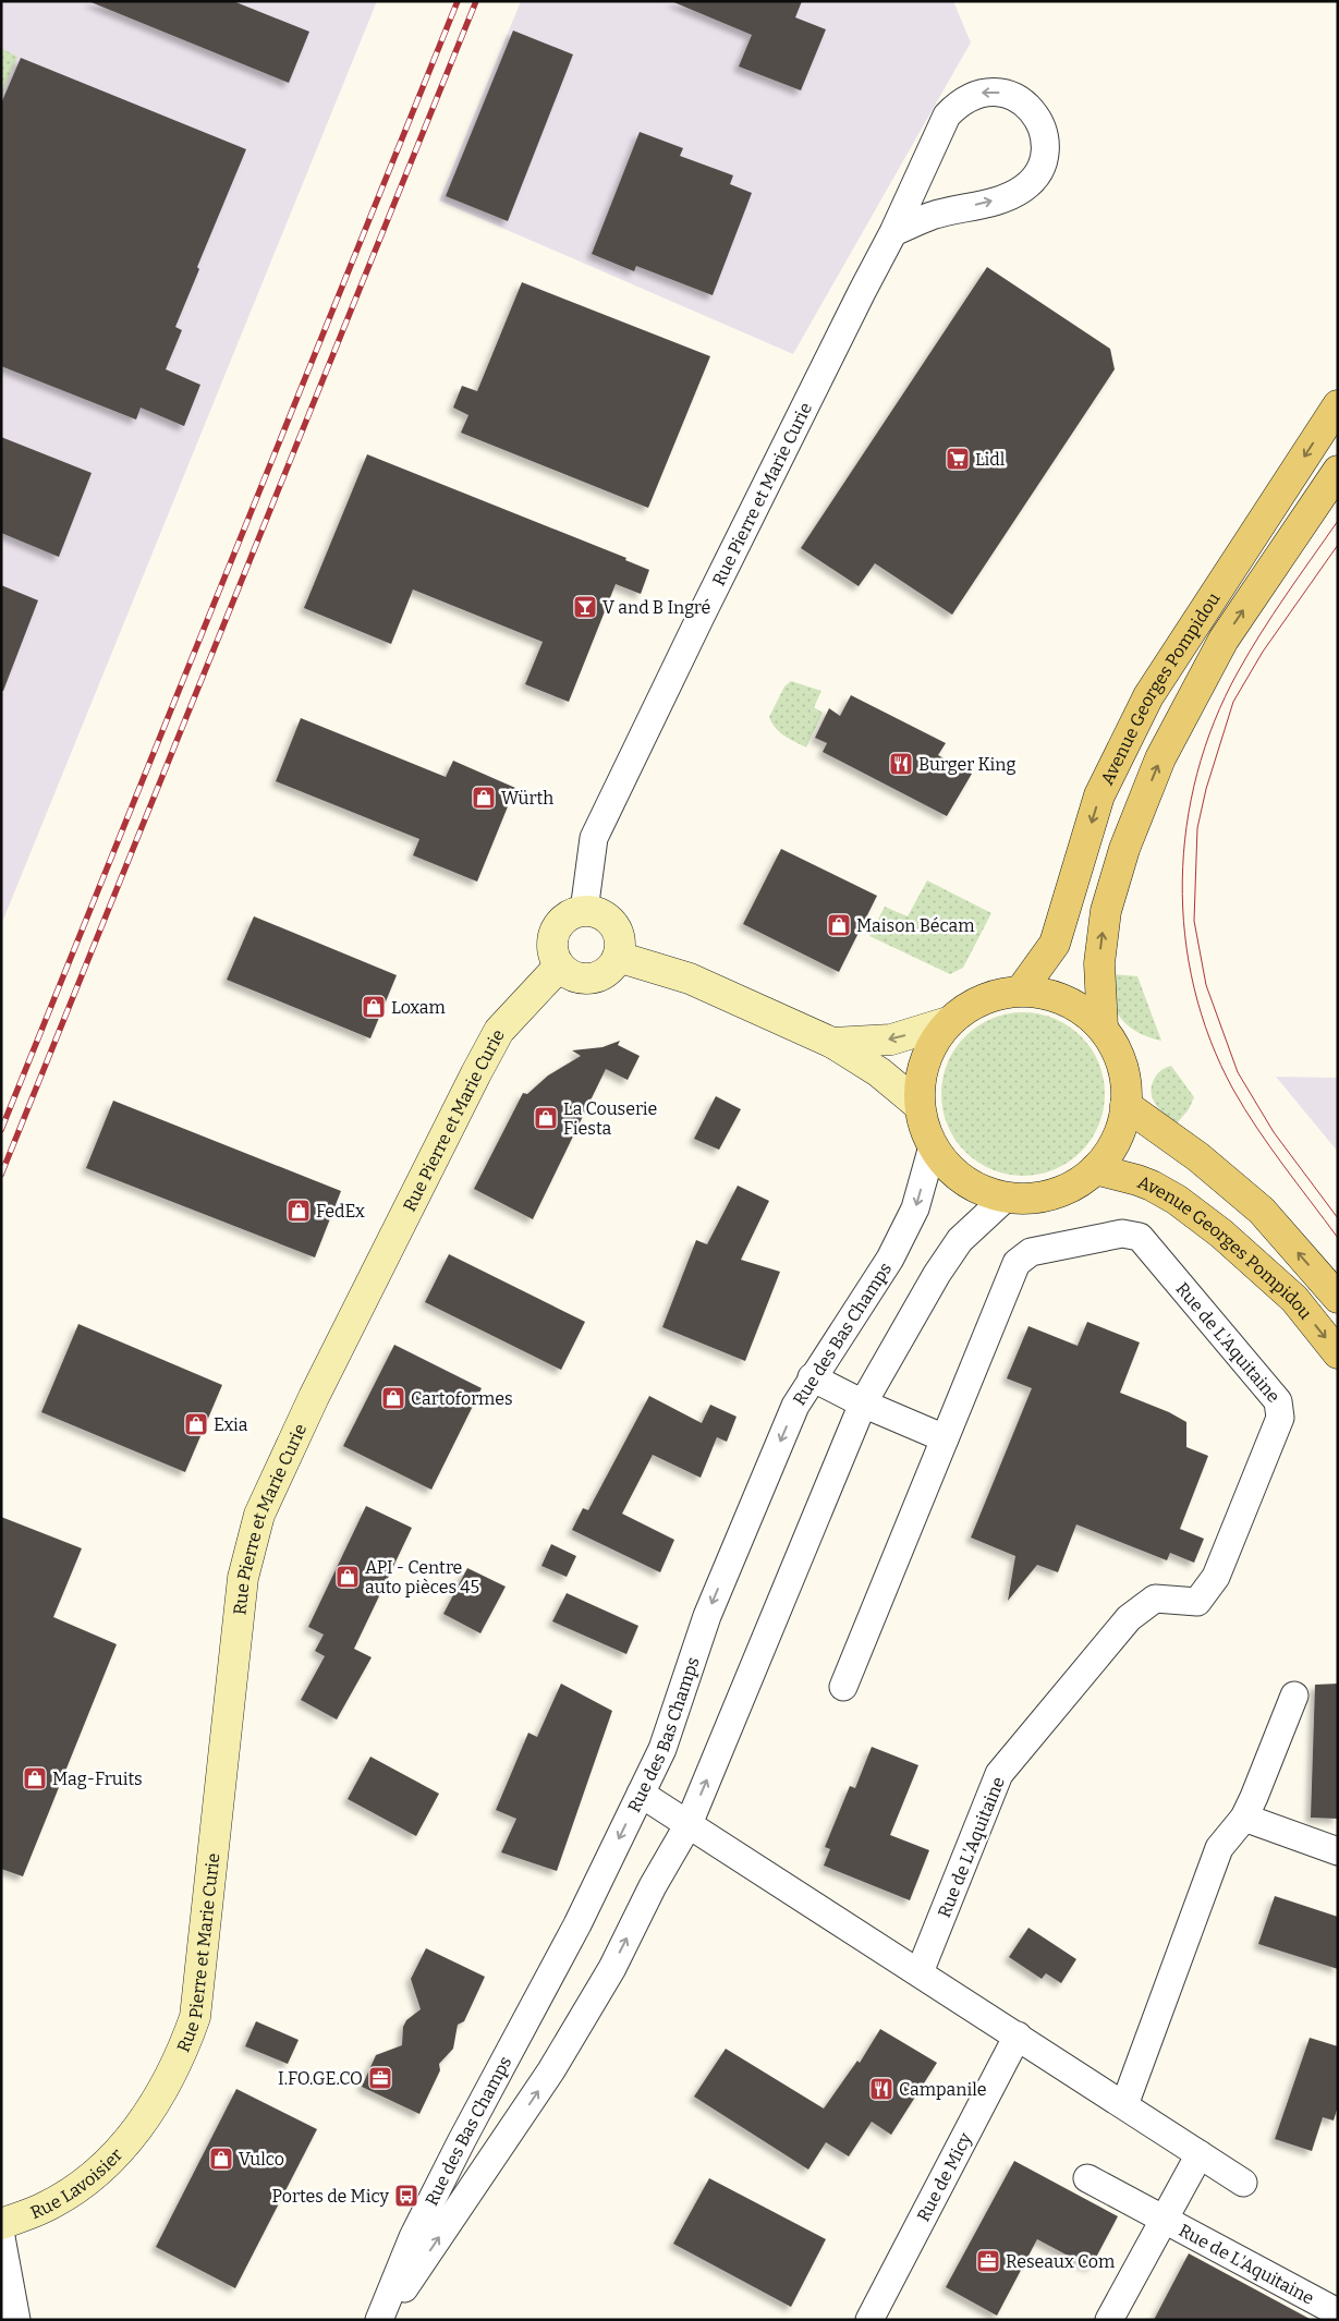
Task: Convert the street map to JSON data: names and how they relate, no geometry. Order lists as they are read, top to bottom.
{
  "streets": {
    "main road": ["Avenue Georges Pompidou"],
    "street": [
      "Rue Pierre et Marie Curie",
      "Rue des Bas Champs",
      "Rue de L'Aquitaine",
      "Rue de Micy",
      "Rue Lavoisier"
    ]
  },
  "crossings": [
    ["Rue Pierre et Marie Curie", "Rue Lavoisier"]
  ],
  "places": {
    "supermarket": ["Lidl"],
    "bar": ["V and B Ingré"],
    "restaurant": ["Burger King", "Campanile"],
    "shop": [
      "Würth",
      "Maison Bécam",
      "Loxam",
      "La Couserie Fiesta",
      "FedEx",
      "Cartoformes",
      "Exia",
      "API - Centre auto pièces 45",
      "Mag-Fruits",
      "Vulco"
    ],
    "office": ["I.FO.GE.CO", "Reseaux Com"],
    "bus stop": ["Portes de Micy"]
  }
}
